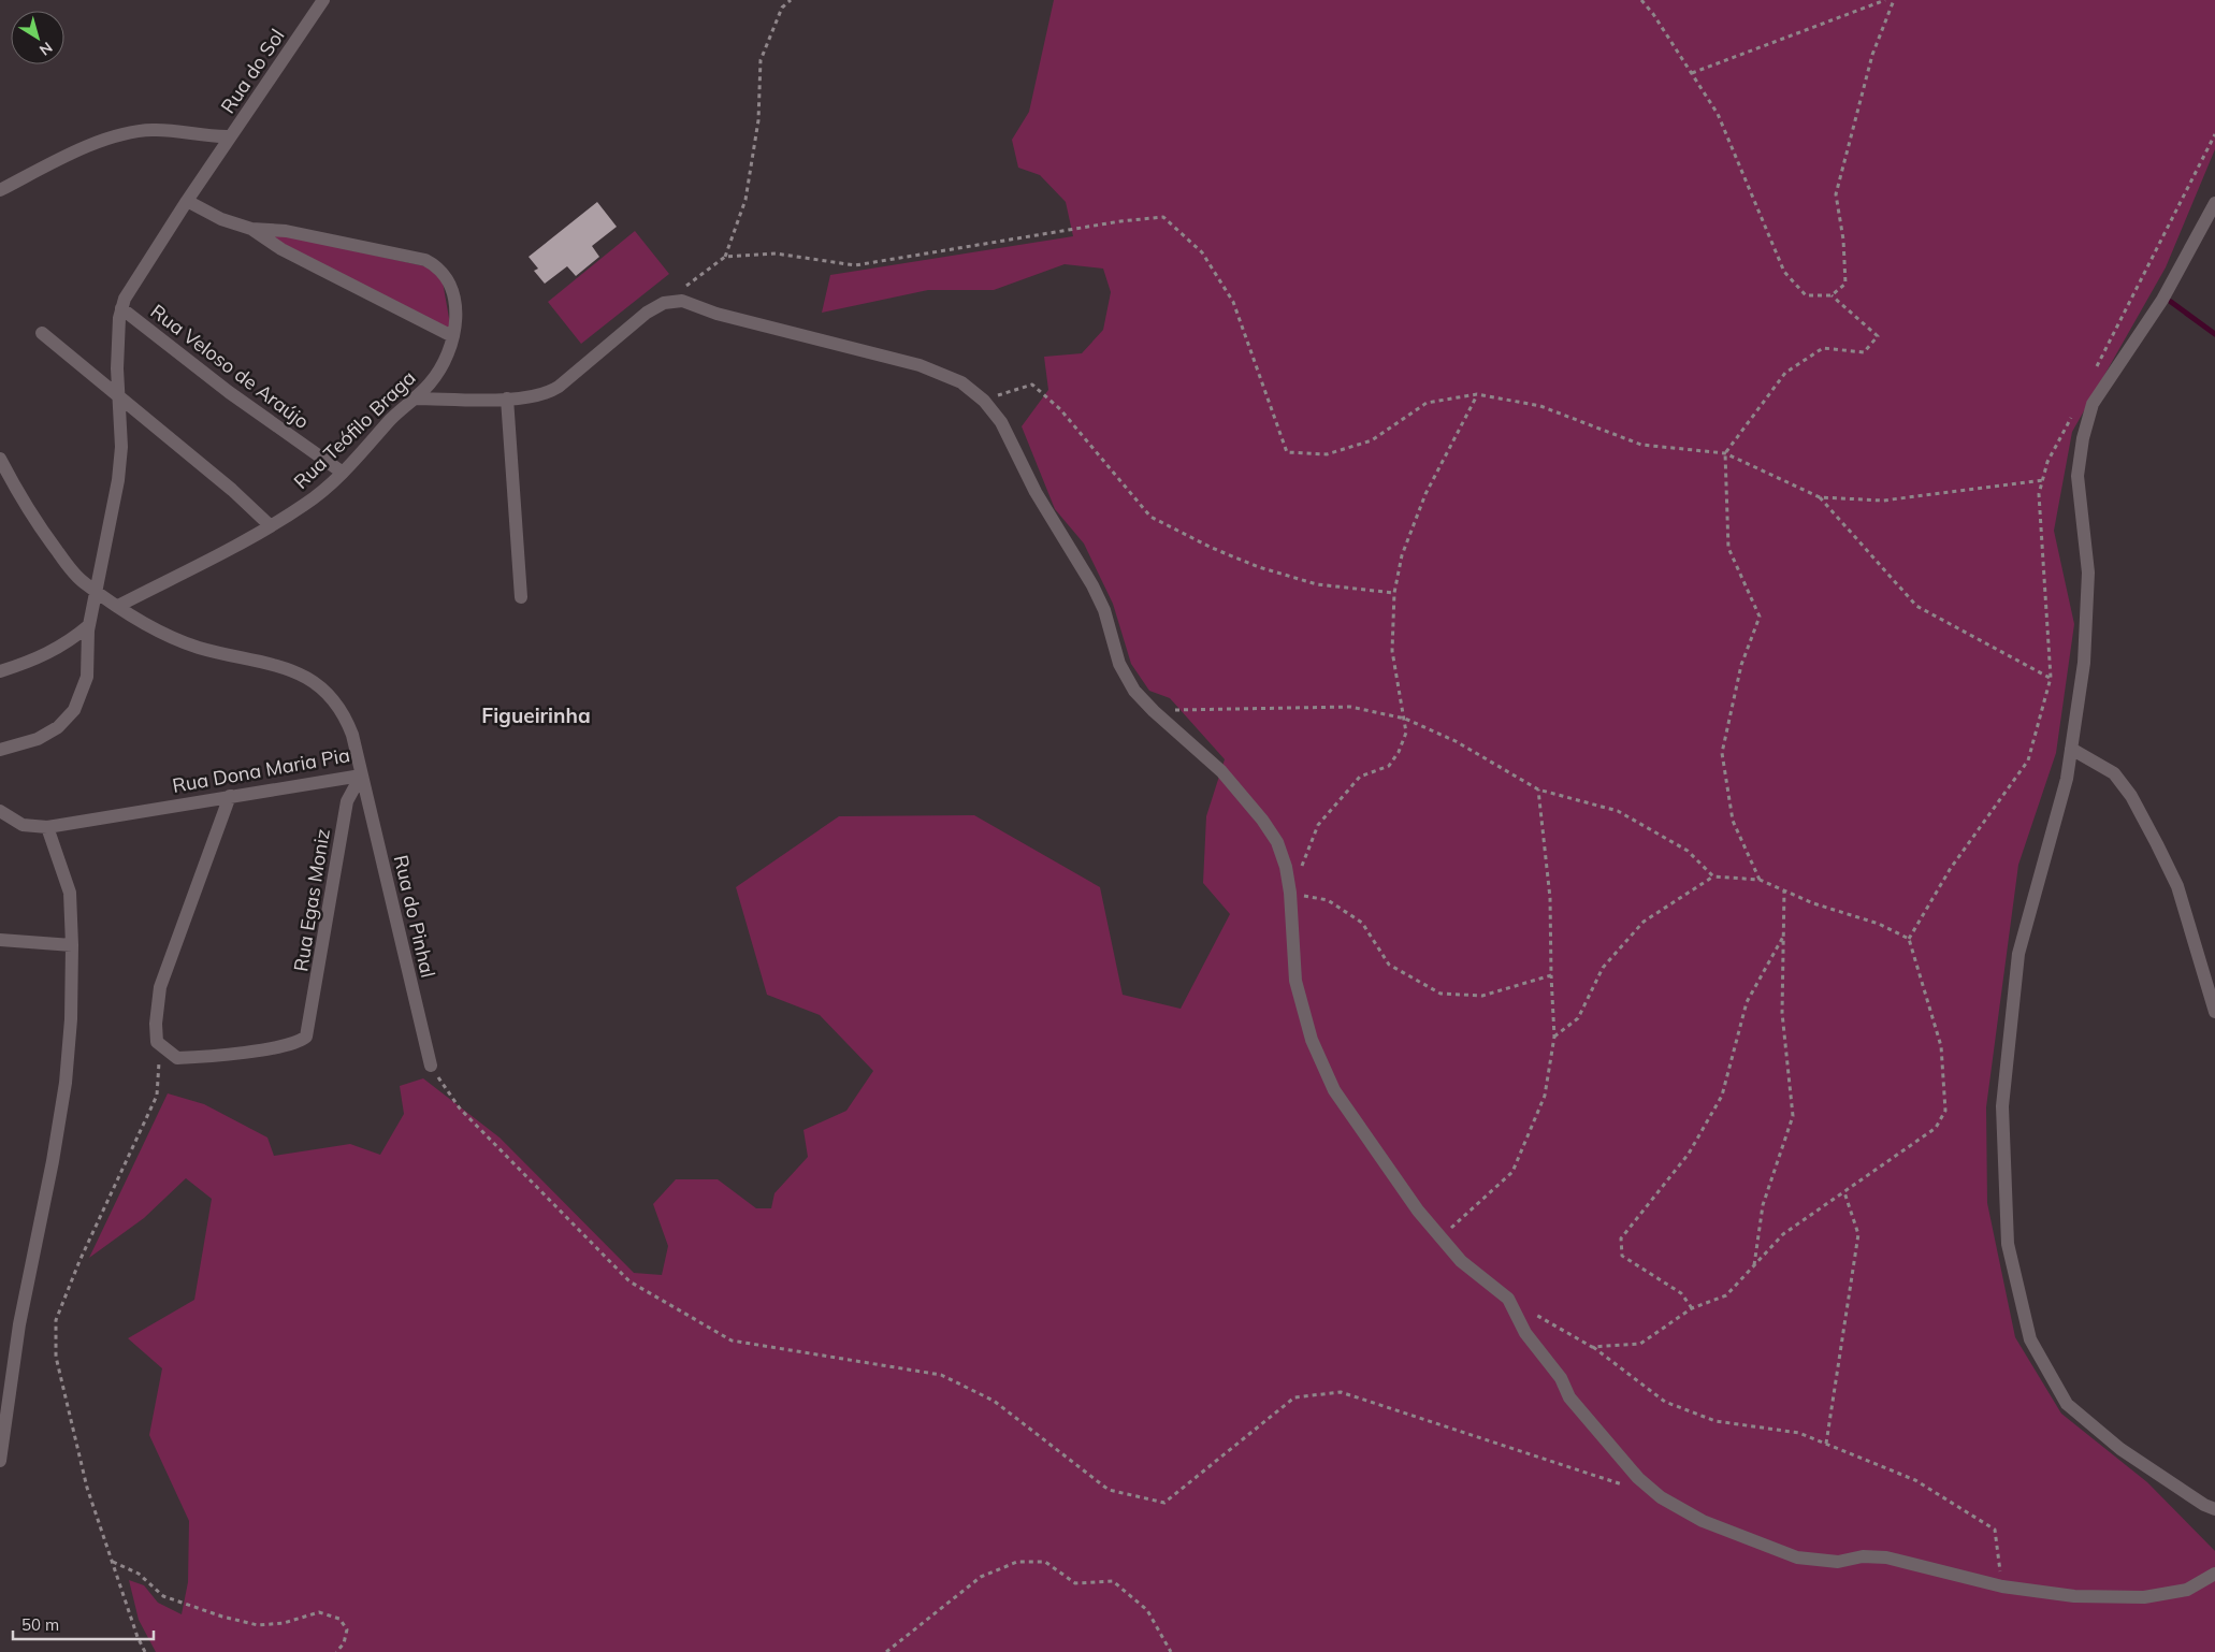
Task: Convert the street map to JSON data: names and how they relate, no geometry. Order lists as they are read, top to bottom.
{
  "streets": {
    "street": [
      "Rua do Sol",
      "Rua Veloso de Araújo",
      "Rua Teófilo Braga",
      "Rua Dona Maria Pia",
      "Rua Egas Moniz",
      "Rua do Pinhal"
    ]
  },
  "crossings": [
    ["Rua do Sol", "Rua Veloso de Araújo"],
    ["Rua do Sol", "Rua Teófilo Braga"],
    ["Rua Veloso de Araújo", "Rua Teófilo Braga"],
    ["Rua Teófilo Braga", "Rua Dona Maria Pia"],
    ["Rua Dona Maria Pia", "Rua Egas Moniz"],
    ["Rua Dona Maria Pia", "Rua do Pinhal"],
    ["Rua Egas Moniz", "Rua do Pinhal"]
  ],
  "districts": ["Figueirinha"],
  "scale_bar": "50 m",
  "north": "bottom right"
}
